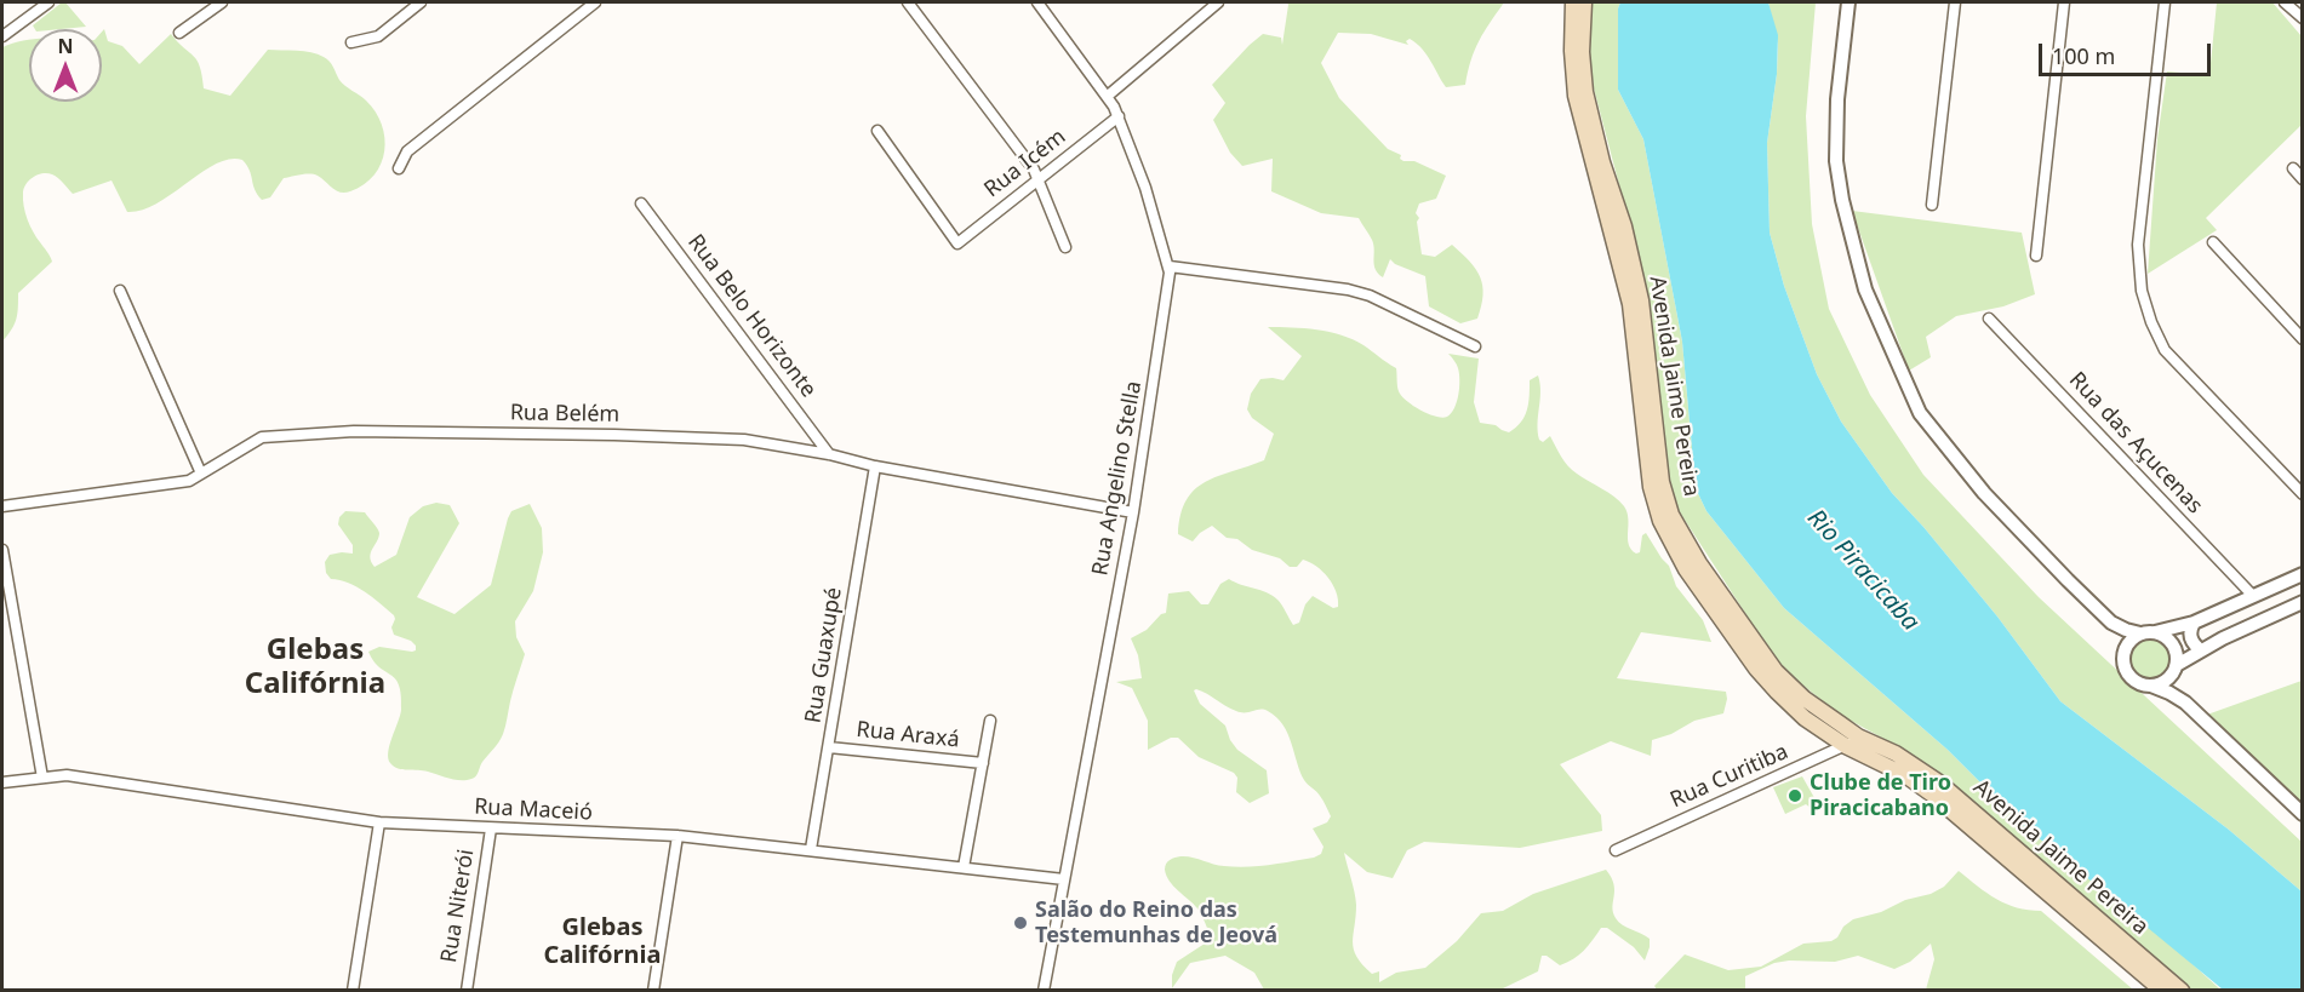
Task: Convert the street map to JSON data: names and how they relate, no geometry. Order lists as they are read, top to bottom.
{
  "streets": {
    "main road": ["Avenida Jaime Pereira"],
    "street": [
      "Rua Icém",
      "Rua Belo Horizonte",
      "Rua Belém",
      "Rua das Açucenas",
      "Rua Angelino Stella",
      "Rua Guaxupé",
      "Rua Araxá",
      "Rua Curitiba",
      "Rua Maceió",
      "Rua Niterói"
    ]
  },
  "crossings": [
    ["Rua Icém", "Rua Angelino Stella"],
    ["Rua Belo Horizonte", "Rua Belém"],
    ["Avenida Jaime Pereira", "Rua Curitiba"],
    ["Rua Belém", "Rua Angelino Stella"],
    ["Rua Belém", "Rua Guaxupé"],
    ["Rua Angelino Stella", "Rua Maceió"],
    ["Rua Guaxupé", "Rua Araxá"],
    ["Rua Guaxupé", "Rua Maceió"],
    ["Rua Maceió", "Rua Niterói"]
  ],
  "districts": ["Glebas Califórnia", "Glebas Califórnia"],
  "water": ["Rio Piracicaba"],
  "places": ["Clube de Tiro Piracicabano", "Salão do Reino das Testemunhas de Jeová"],
  "scale_bar": "100 m",
  "north": "top"
}
